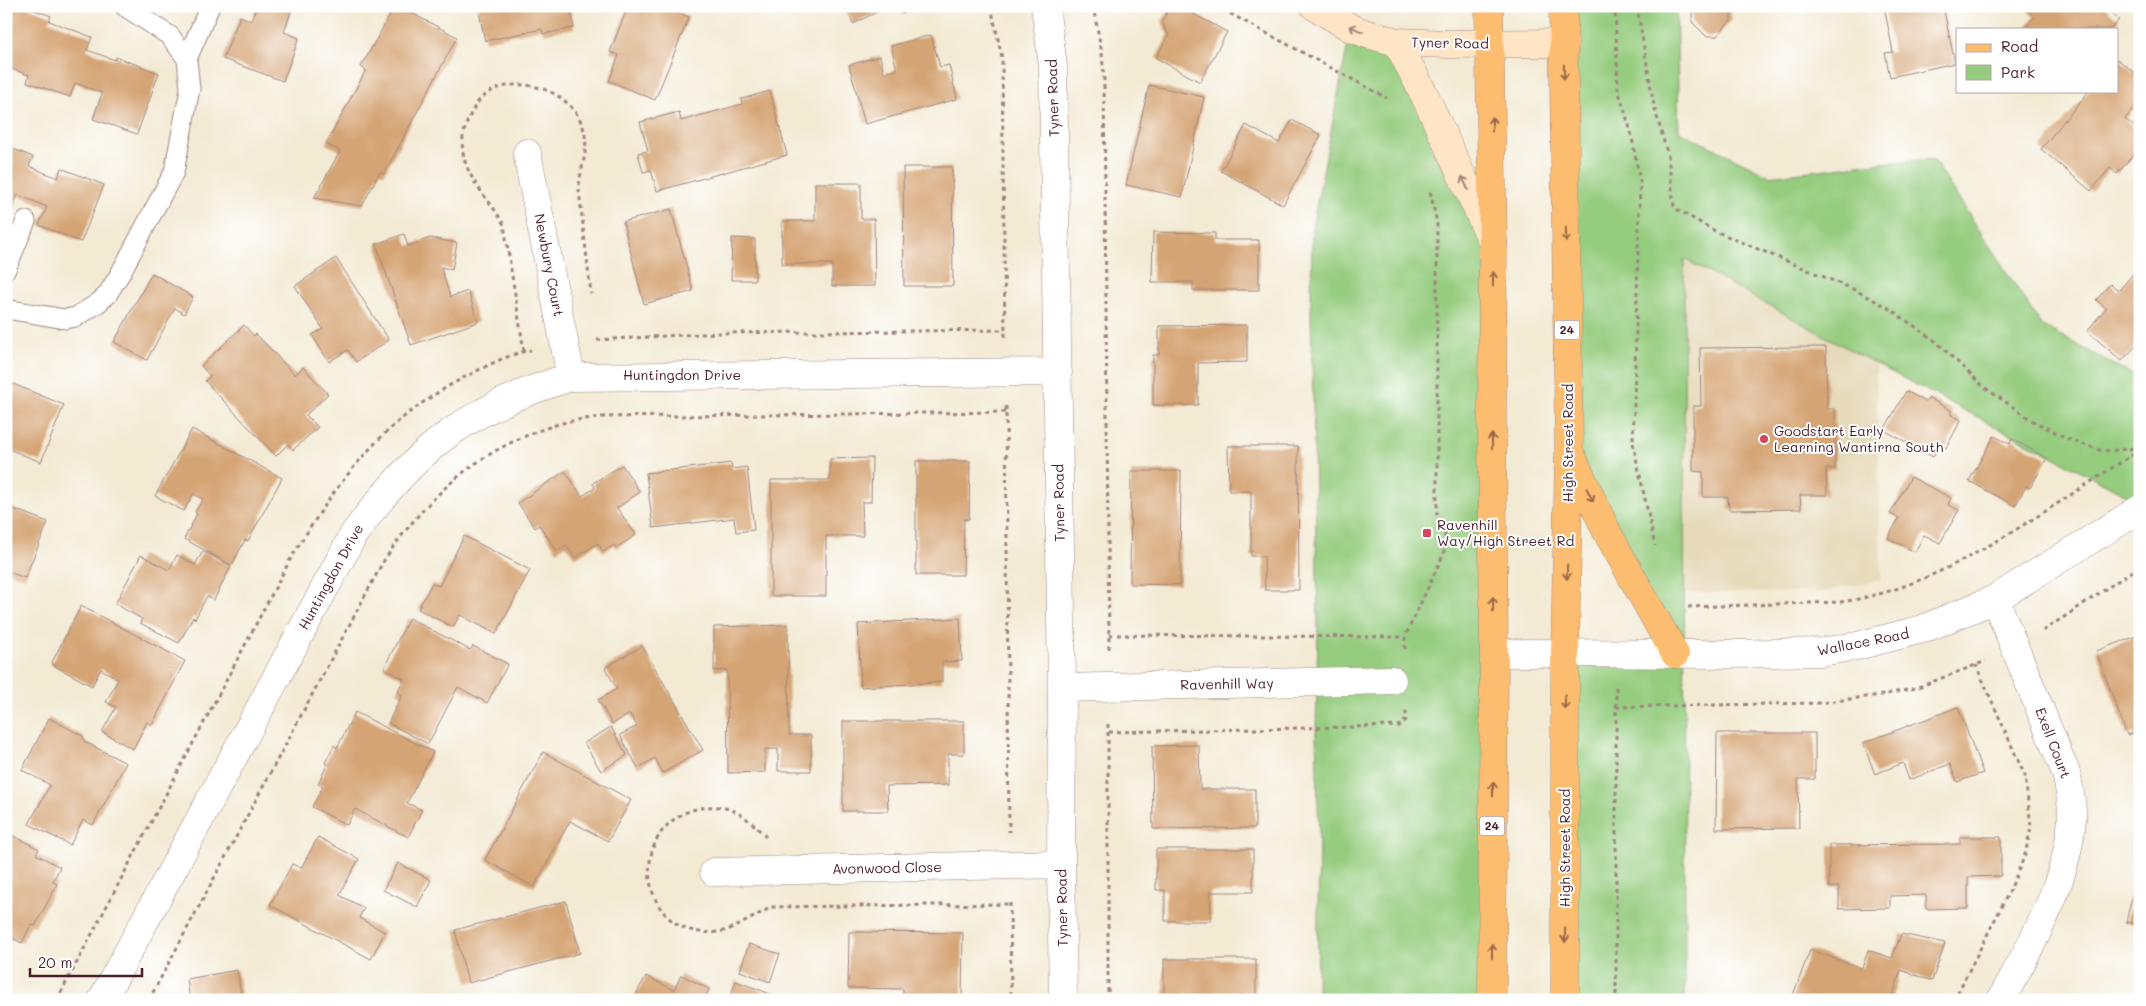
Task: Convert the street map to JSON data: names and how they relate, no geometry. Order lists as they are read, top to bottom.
{
  "streets": {
    "main road": ["Tyner Road", "24", "High Street Road"],
    "street": [
      "Newbury Court",
      "Huntingdon Drive",
      "Wallace Road",
      "Ravenhill Way",
      "Exell Court",
      "Avonwood Close"
    ]
  },
  "crossings": [
    ["Tyner Road", "24"],
    ["Tyner Road", "Huntingdon Drive"],
    ["Tyner Road", "High Street Road"],
    ["Tyner Road", "Ravenhill Way"],
    ["Tyner Road", "Avonwood Close"],
    ["Newbury Court", "Huntingdon Drive"],
    ["24", "Wallace Road"],
    ["High Street Road", "Wallace Road"],
    ["Wallace Road", "Exell Court"]
  ],
  "places": {
    "other": ["Goodstart Early Learning Wantirna South"],
    "transit": ["Ravenhill Way/High Street Rd"]
  },
  "legend": ["Road", "Park"],
  "scale_bar": "20 m"
}
